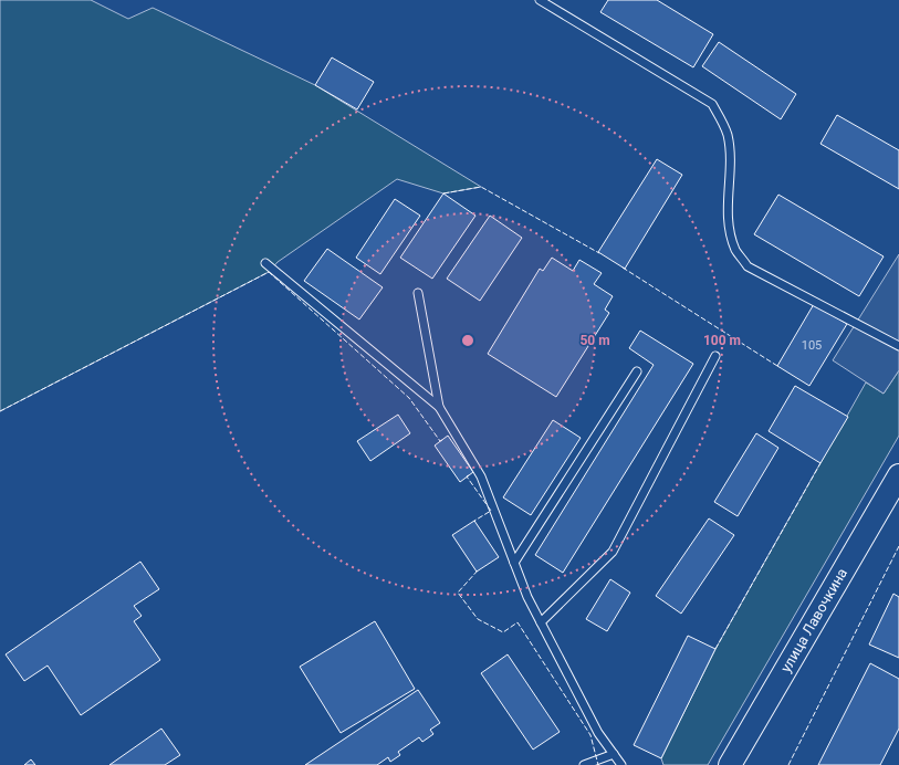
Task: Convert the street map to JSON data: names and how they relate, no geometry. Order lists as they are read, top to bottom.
{
  "streets": {
    "main road": ["улица Лавочкина"]
  },
  "house_numbers": ["105"],
  "rings": ["50 m", "100 m"]
}
